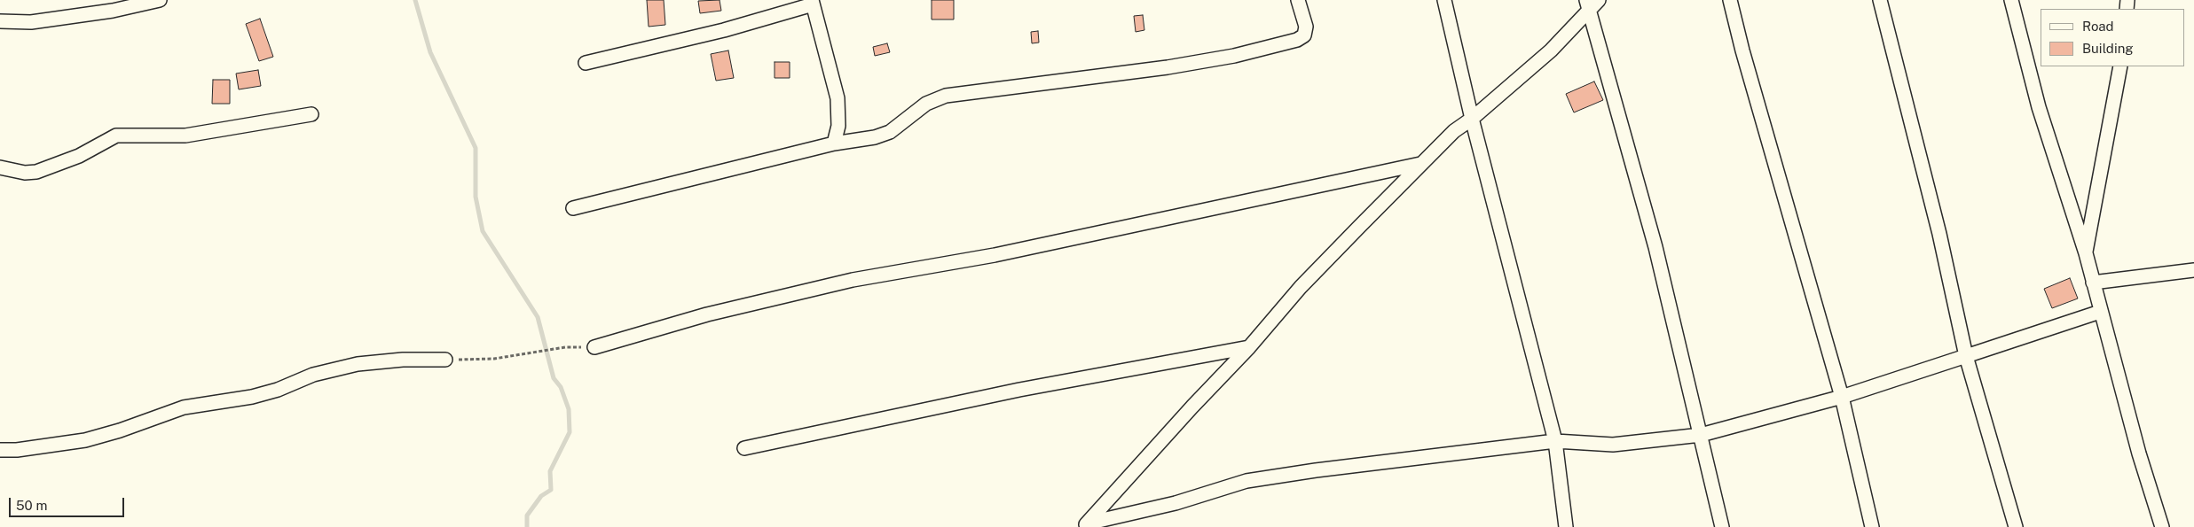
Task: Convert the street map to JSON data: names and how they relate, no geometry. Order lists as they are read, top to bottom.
{
  "legend": ["Road", "Building"],
  "scale_bar": "50 m"
}
